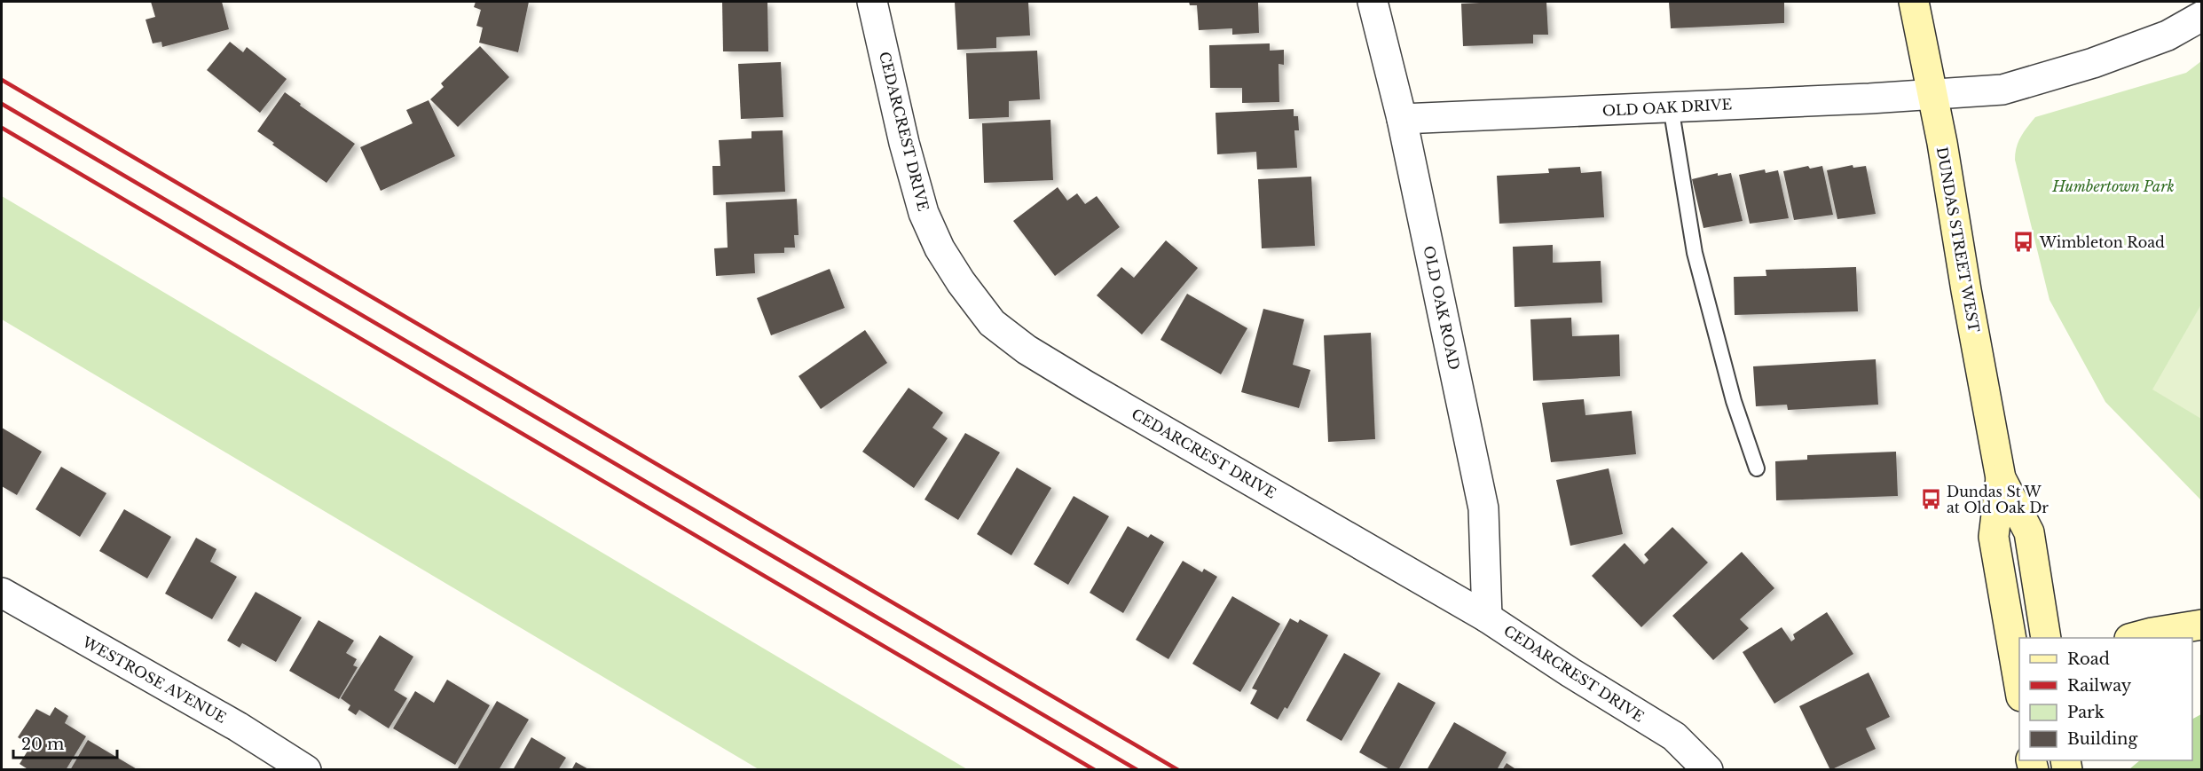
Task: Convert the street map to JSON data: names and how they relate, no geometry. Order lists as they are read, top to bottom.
{
  "streets": {
    "main road": ["DUNDAS STREET WEST"],
    "street": [
      "OLD OAK DRIVE",
      "CEDARCREST DRIVE",
      "OLD OAK ROAD",
      "WESTROSE AVENUE"
    ]
  },
  "crossings": [
    ["OLD OAK DRIVE", "DUNDAS STREET WEST"],
    ["OLD OAK DRIVE", "OLD OAK ROAD"],
    ["CEDARCREST DRIVE", "OLD OAK ROAD"]
  ],
  "parks": ["Humbertown Park"],
  "places": {
    "bus stop": ["Wimbleton Road", "Dundas St W at Old Oak Dr"]
  },
  "legend": [
    "Road",
    "Railway",
    "Park",
    "Building"
  ],
  "scale_bar": "20 m"
}
